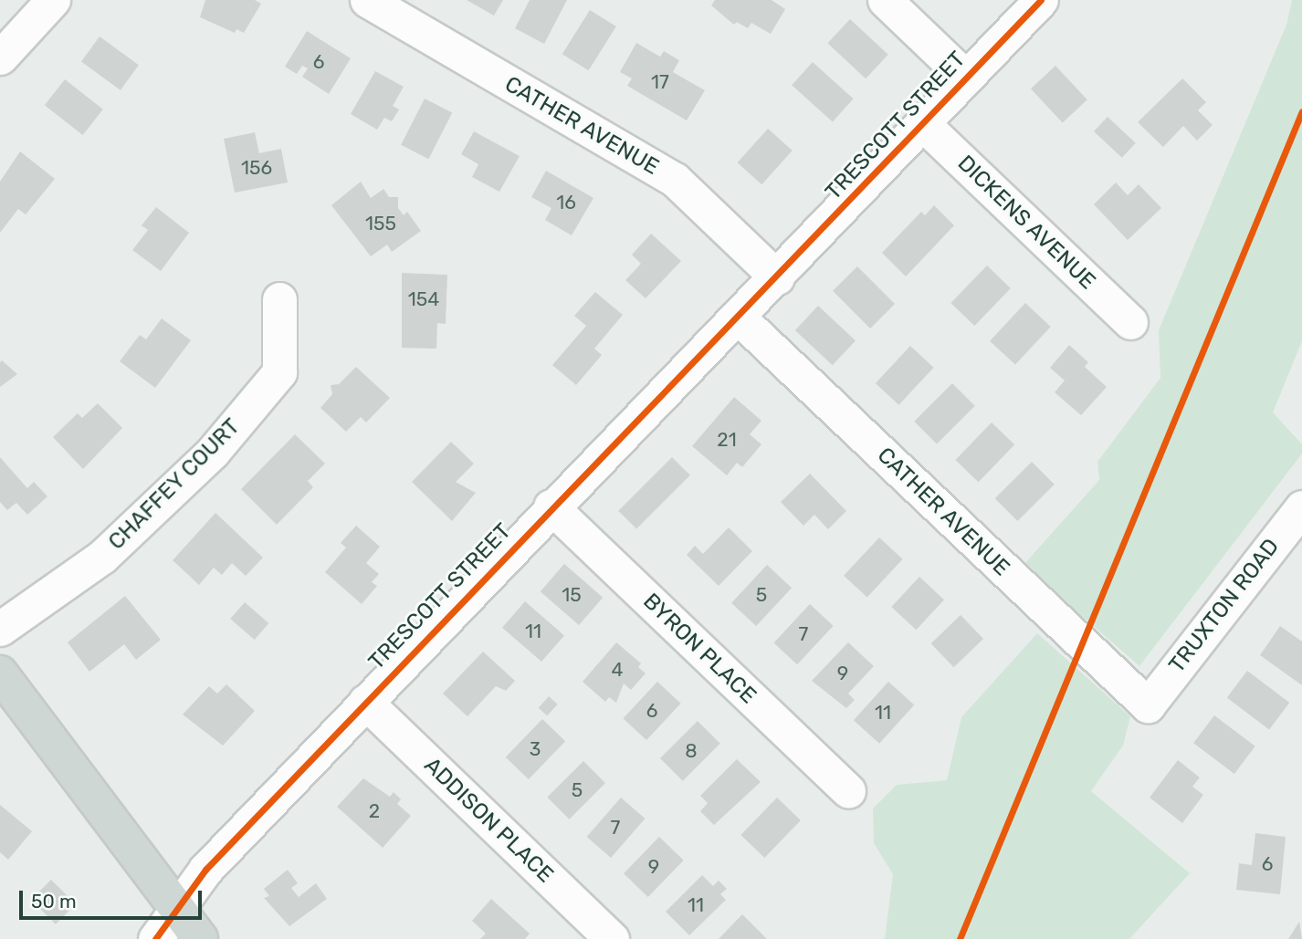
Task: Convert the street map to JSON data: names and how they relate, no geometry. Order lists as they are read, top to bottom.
{
  "streets": {
    "street": [
      "CATHER AVENUE",
      "TRESCOTT STREET",
      "DICKENS AVENUE",
      "CHAFFEY COURT",
      "TRUXTON ROAD",
      "BYRON PLACE",
      "ADDISON PLACE"
    ]
  },
  "crossings": [
    ["CATHER AVENUE", "TRESCOTT STREET"],
    ["CATHER AVENUE", "TRUXTON ROAD"],
    ["TRESCOTT STREET", "DICKENS AVENUE"],
    ["TRESCOTT STREET", "BYRON PLACE"],
    ["TRESCOTT STREET", "ADDISON PLACE"]
  ],
  "house_numbers": [
    "6",
    "17",
    "156",
    "16",
    "155",
    "154",
    "21",
    "15",
    "5",
    "11",
    "7",
    "4",
    "9",
    "6",
    "11",
    "3",
    "8",
    "5",
    "2",
    "7",
    "6",
    "9",
    "11"
  ],
  "scale_bar": "50 m"
}
